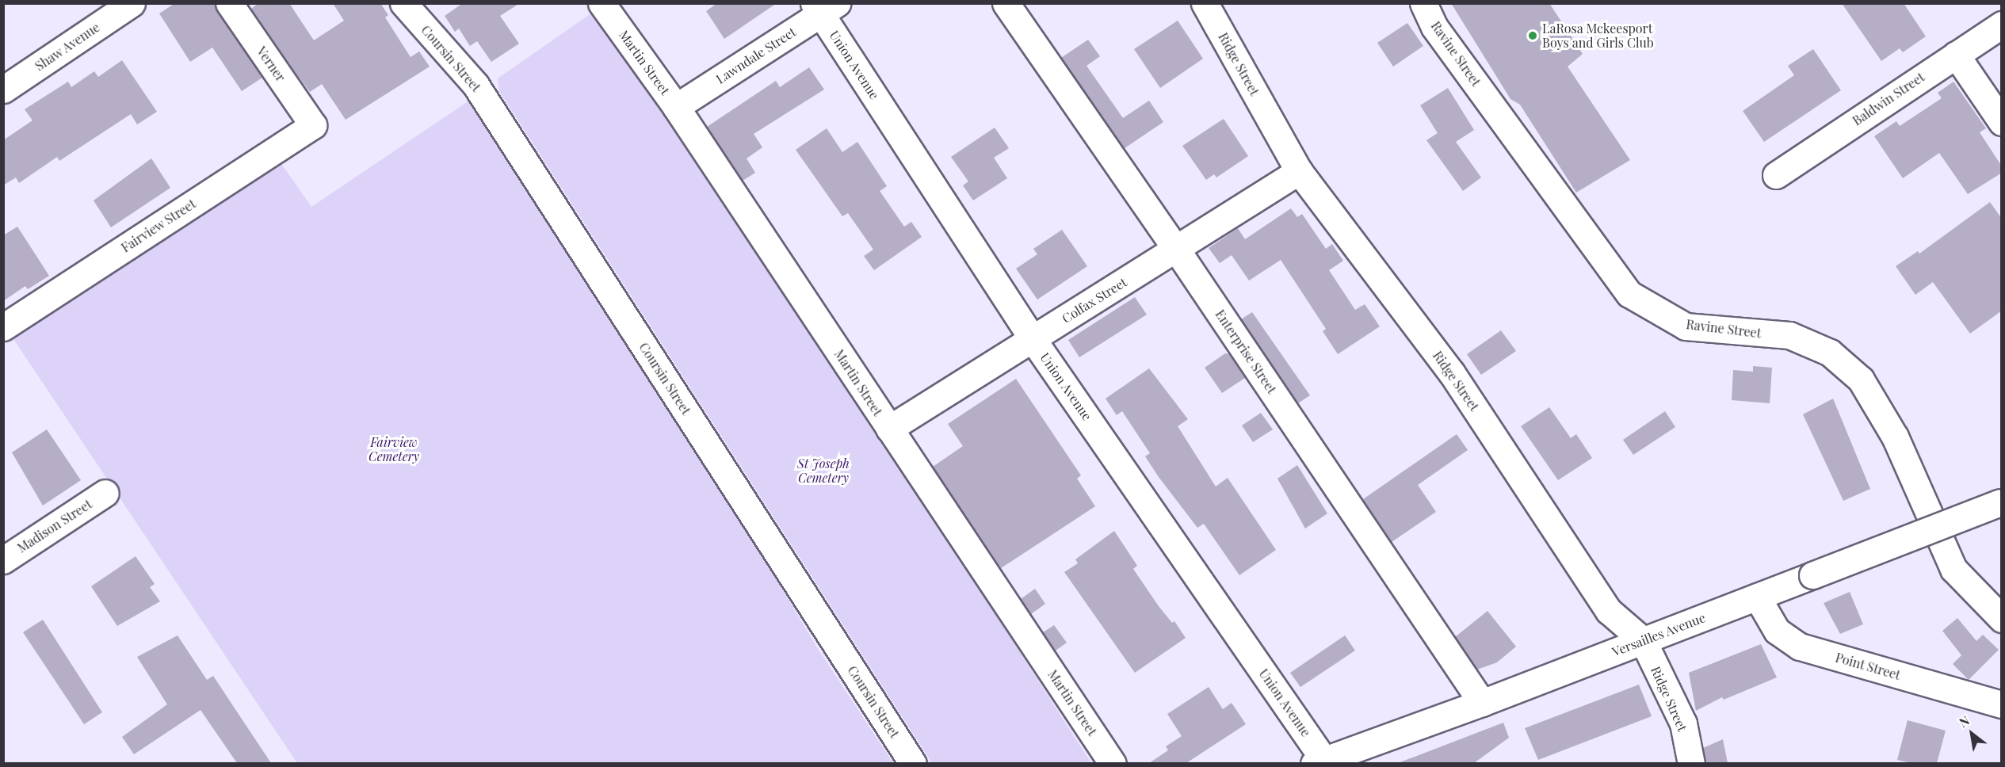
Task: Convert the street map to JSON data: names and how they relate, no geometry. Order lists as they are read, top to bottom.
{
  "streets": {
    "street": [
      "Shaw Avenue",
      "Ravine Street",
      "Lawndale Street",
      "Coursin Street",
      "Martin Street",
      "Verner",
      "Ridge Street",
      "Union Avenue",
      "Baldwin Street",
      "Fairview Street",
      "Colfax Street",
      "Enterprise Street",
      "Madison Street",
      "Versailles Avenue",
      "Point Street"
    ]
  },
  "crossings": [
    ["Lawndale Street", "Martin Street"],
    ["Lawndale Street", "Union Avenue"],
    ["Martin Street", "Colfax Street"],
    ["Verner", "Fairview Street"],
    ["Ridge Street", "Colfax Street"],
    ["Ridge Street", "Versailles Avenue"],
    ["Union Avenue", "Colfax Street"],
    ["Union Avenue", "Versailles Avenue"],
    ["Colfax Street", "Enterprise Street"],
    ["Enterprise Street", "Versailles Avenue"],
    ["Versailles Avenue", "Point Street"]
  ],
  "parks": ["Fairview Cemetery", "St Joseph Cemetery"],
  "places": ["LaRosa Mckeesport Boys and Girls Club"],
  "north": "top left"
}
